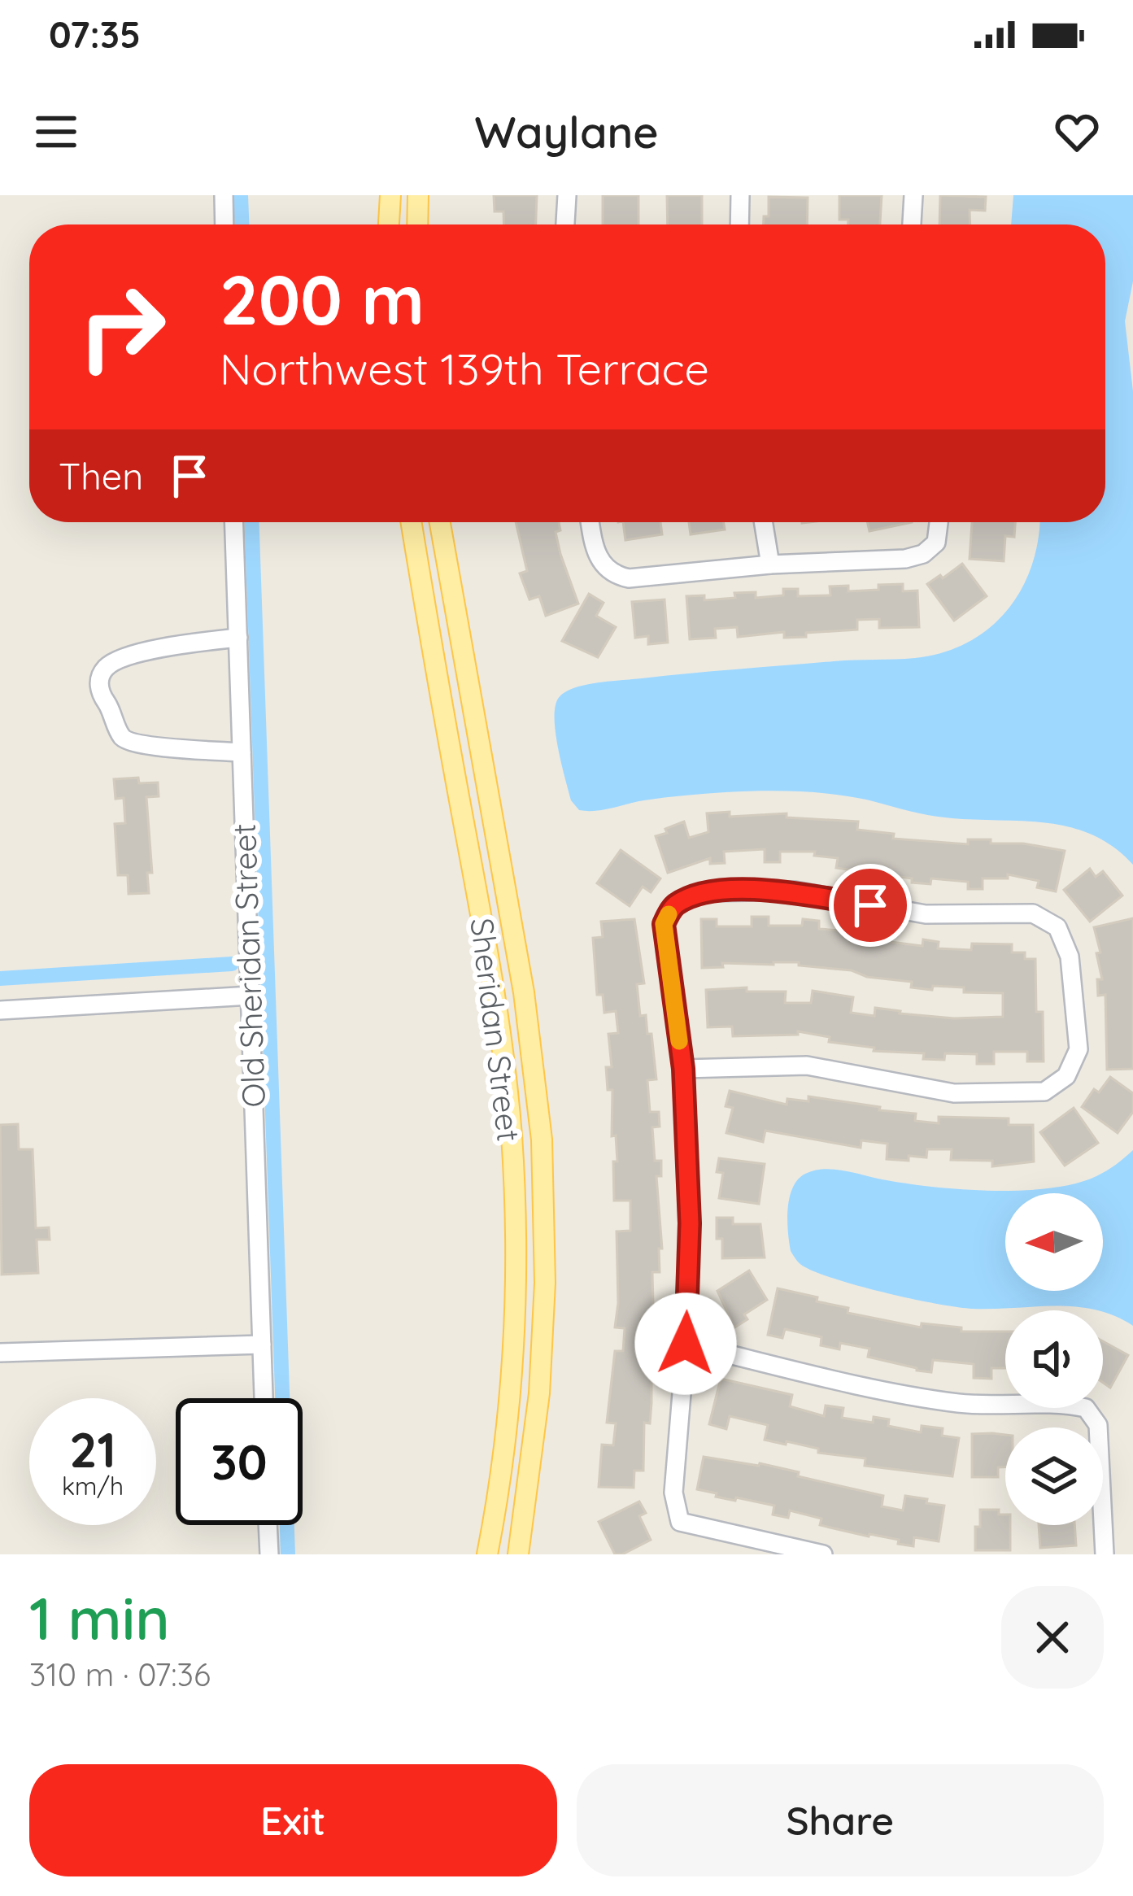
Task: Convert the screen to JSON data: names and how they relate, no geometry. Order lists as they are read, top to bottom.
{
  "streets": {
    "main road": ["Sheridan Street"],
    "street": ["Old Sheridan Street"]
  },
  "north": "left",
  "page": {
    "status": "07:35",
    "header": "Waylane",
    "turn": ["200 m", "Northwest 139th Terrace"],
    "then": "Then",
    "speed": "21 km/h",
    "limit": "30",
    "heading": ["1 min", "310 m · 07:36"],
    "buttons": ["Exit", "Share"]
  }
}
